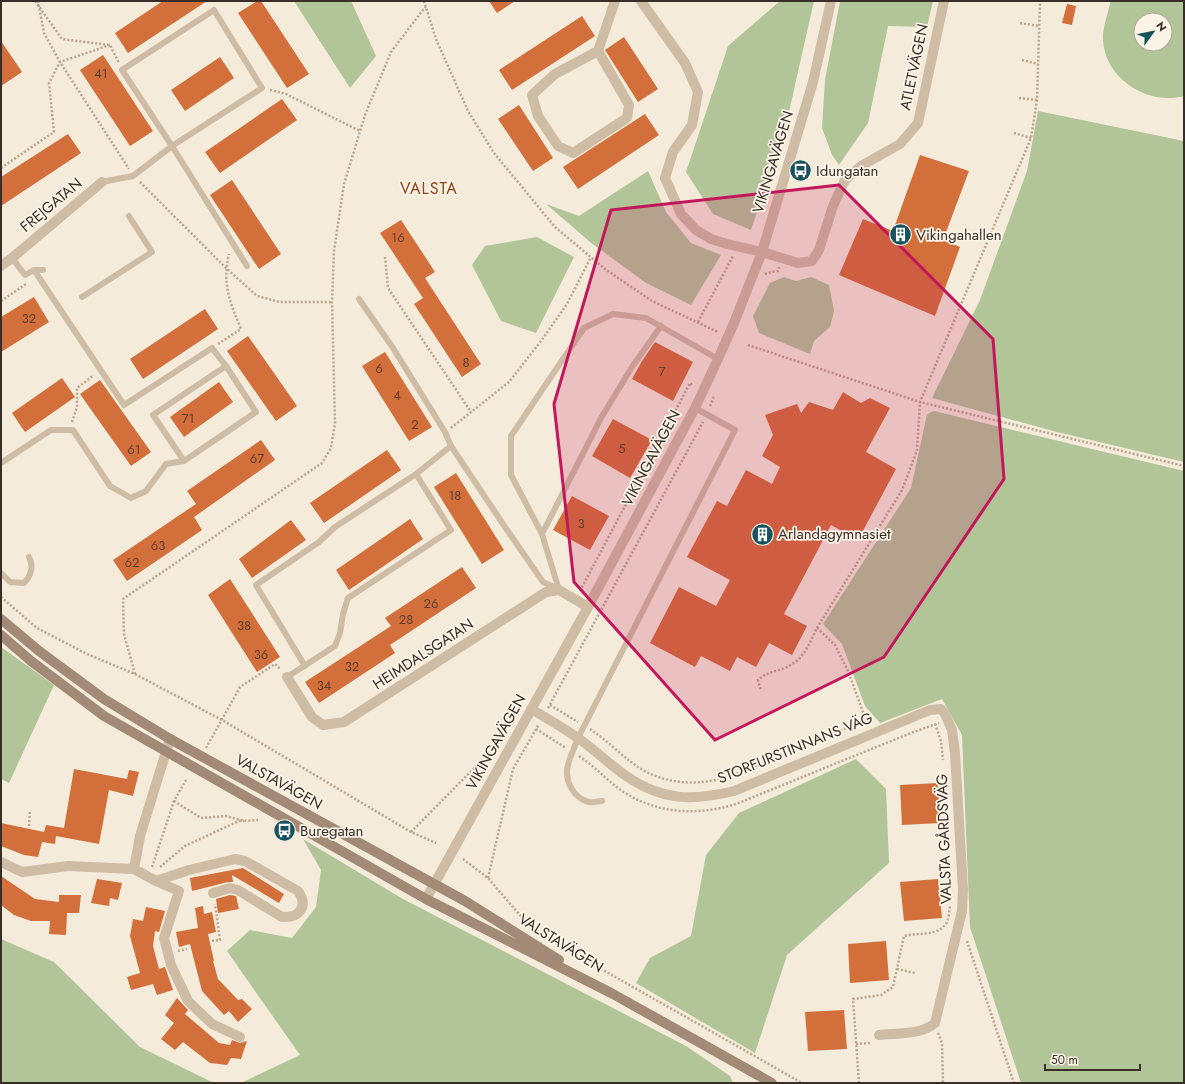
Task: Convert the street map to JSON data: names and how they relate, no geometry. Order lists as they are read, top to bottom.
{
  "streets": {
    "street": [
      "ATLETVÄGEN",
      "VIKINGAVÄGEN",
      "FREJGATAN",
      "HEIMDALSGATAN",
      "STORFURSTINNANS VÄG",
      "VALSTAVÄGEN",
      "VALSTA GÅRDSVÄG"
    ]
  },
  "crossings": [
    ["ATLETVÄGEN", "VIKINGAVÄGEN"],
    ["VIKINGAVÄGEN", "STORFURSTINNANS VÄG"],
    ["VIKINGAVÄGEN", "VALSTAVÄGEN"],
    ["STORFURSTINNANS VÄG", "VALSTA GÅRDSVÄG"]
  ],
  "districts": ["VALSTA"],
  "places": {
    "bus stop": ["Idungatan", "Buregatan"],
    "building": ["Vikingahallen", "Arlandagymnasiet"]
  },
  "house_numbers": [
    "41",
    "16",
    "32",
    "8",
    "6",
    "7",
    "4",
    "71",
    "2",
    "5",
    "61",
    "67",
    "18",
    "3",
    "63",
    "62",
    "26",
    "28",
    "38",
    "36",
    "32",
    "34"
  ],
  "scale_bar": "50 m",
  "north": "top right"
}
